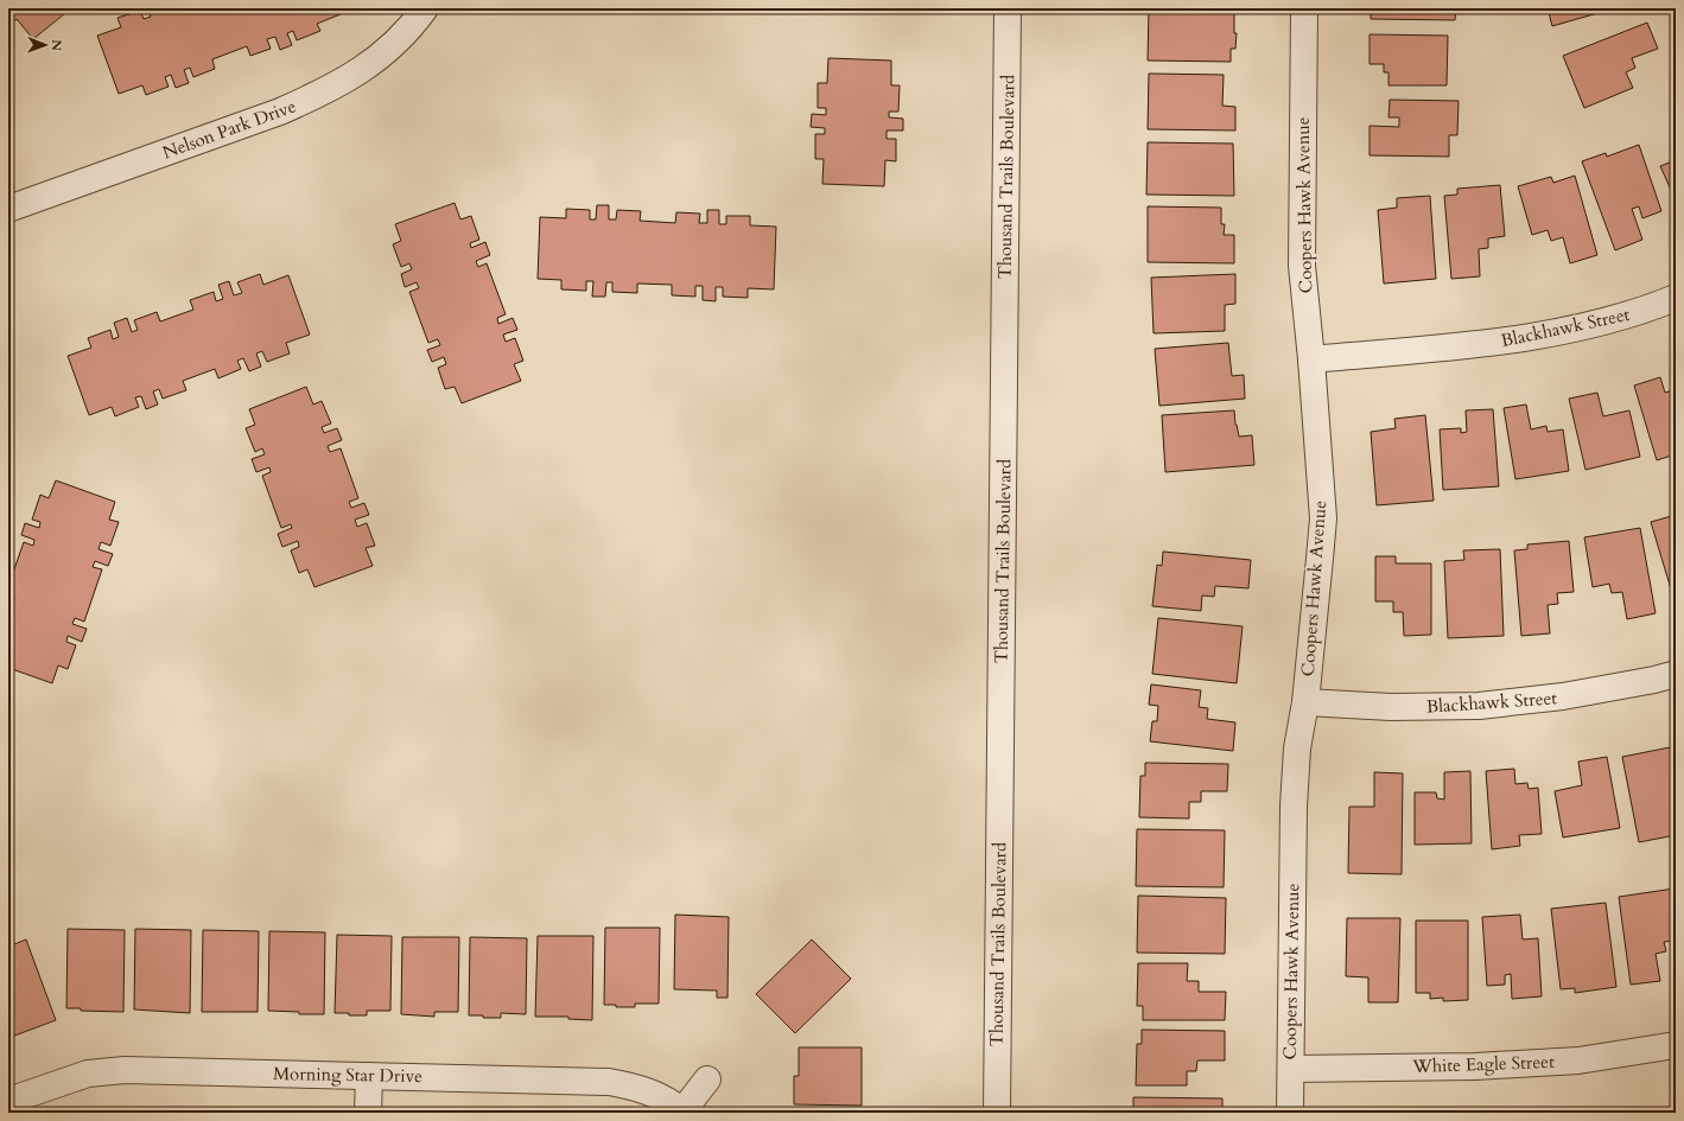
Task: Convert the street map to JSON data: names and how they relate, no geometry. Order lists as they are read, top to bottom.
{
  "streets": {
    "street": [
      "Nelson Park Drive",
      "Thousand Trails Boulevard",
      "Coopers Hawk Avenue",
      "Blackhawk Street",
      "White Eagle Street",
      "Morning Star Drive"
    ]
  },
  "crossings": [
    ["Coopers Hawk Avenue", "Blackhawk Street"],
    ["Coopers Hawk Avenue", "White Eagle Street"]
  ],
  "north": "right"
}
